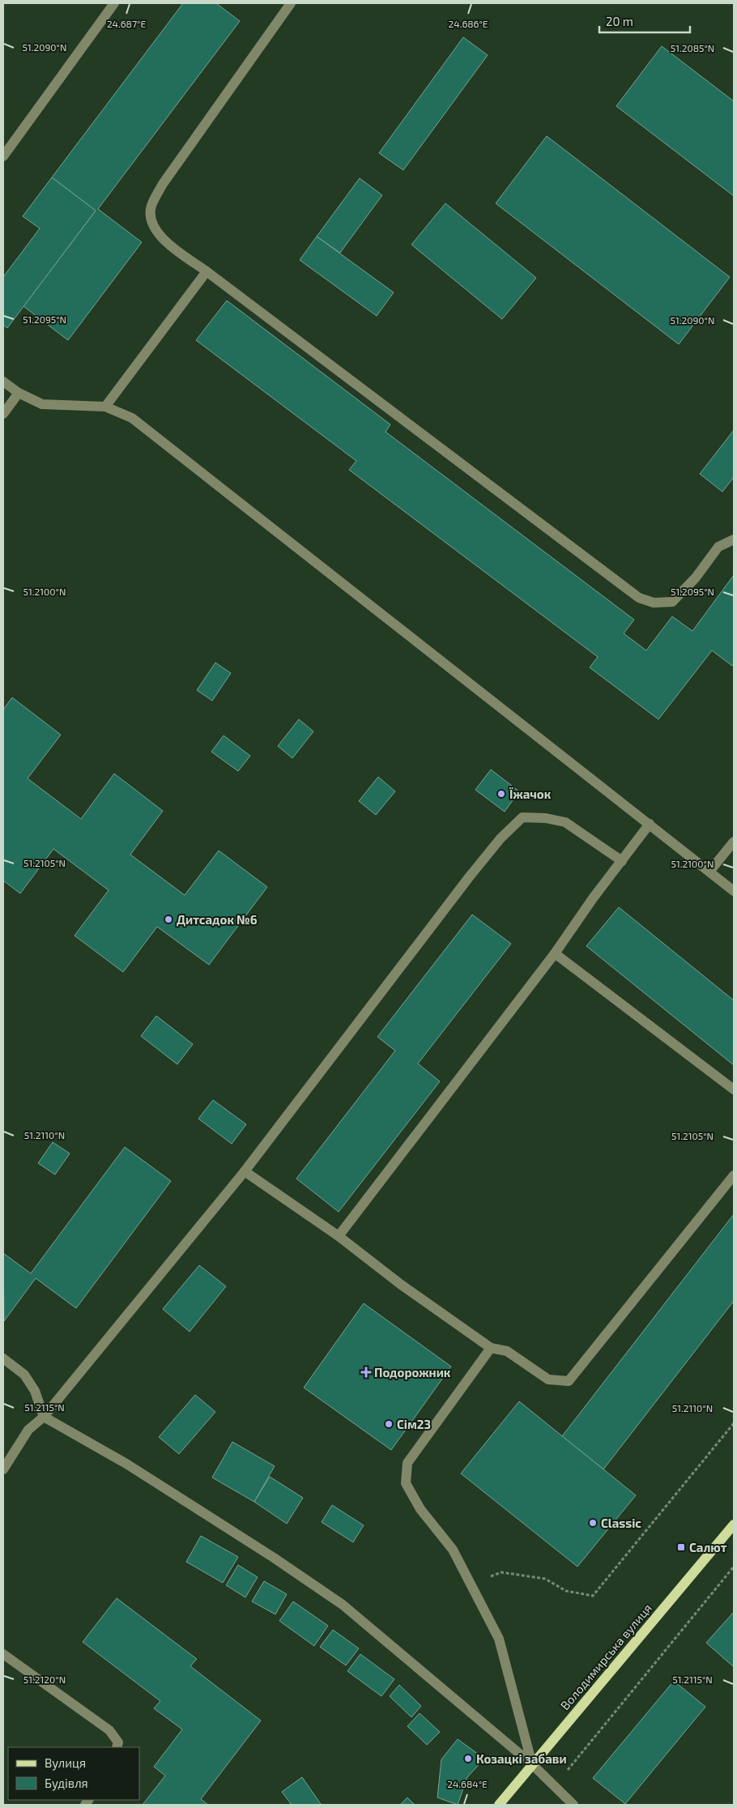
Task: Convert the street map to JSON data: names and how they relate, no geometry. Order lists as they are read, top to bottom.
{
  "streets": {
    "main road": ["Володимирська вулиця"]
  },
  "places": {
    "other": [
      "Їжачок",
      "Дитсадок №6",
      "Сім23",
      "Classic",
      "Козацкі забави"
    ],
    "health": ["Подорожник"],
    "transit": ["Салют"]
  },
  "legend": ["Вулиця", "Будівля"],
  "scale_bar": "20 m",
  "coordinates": [
    "24.686°E",
    "24.687°E",
    "51.2090°N",
    "51.2085°N",
    "51.2095°N",
    "51.2100°N",
    "51.2105°N",
    "51.2110°N",
    "51.2115°N",
    "51.2120°N",
    "24.684°E"
  ]
}
